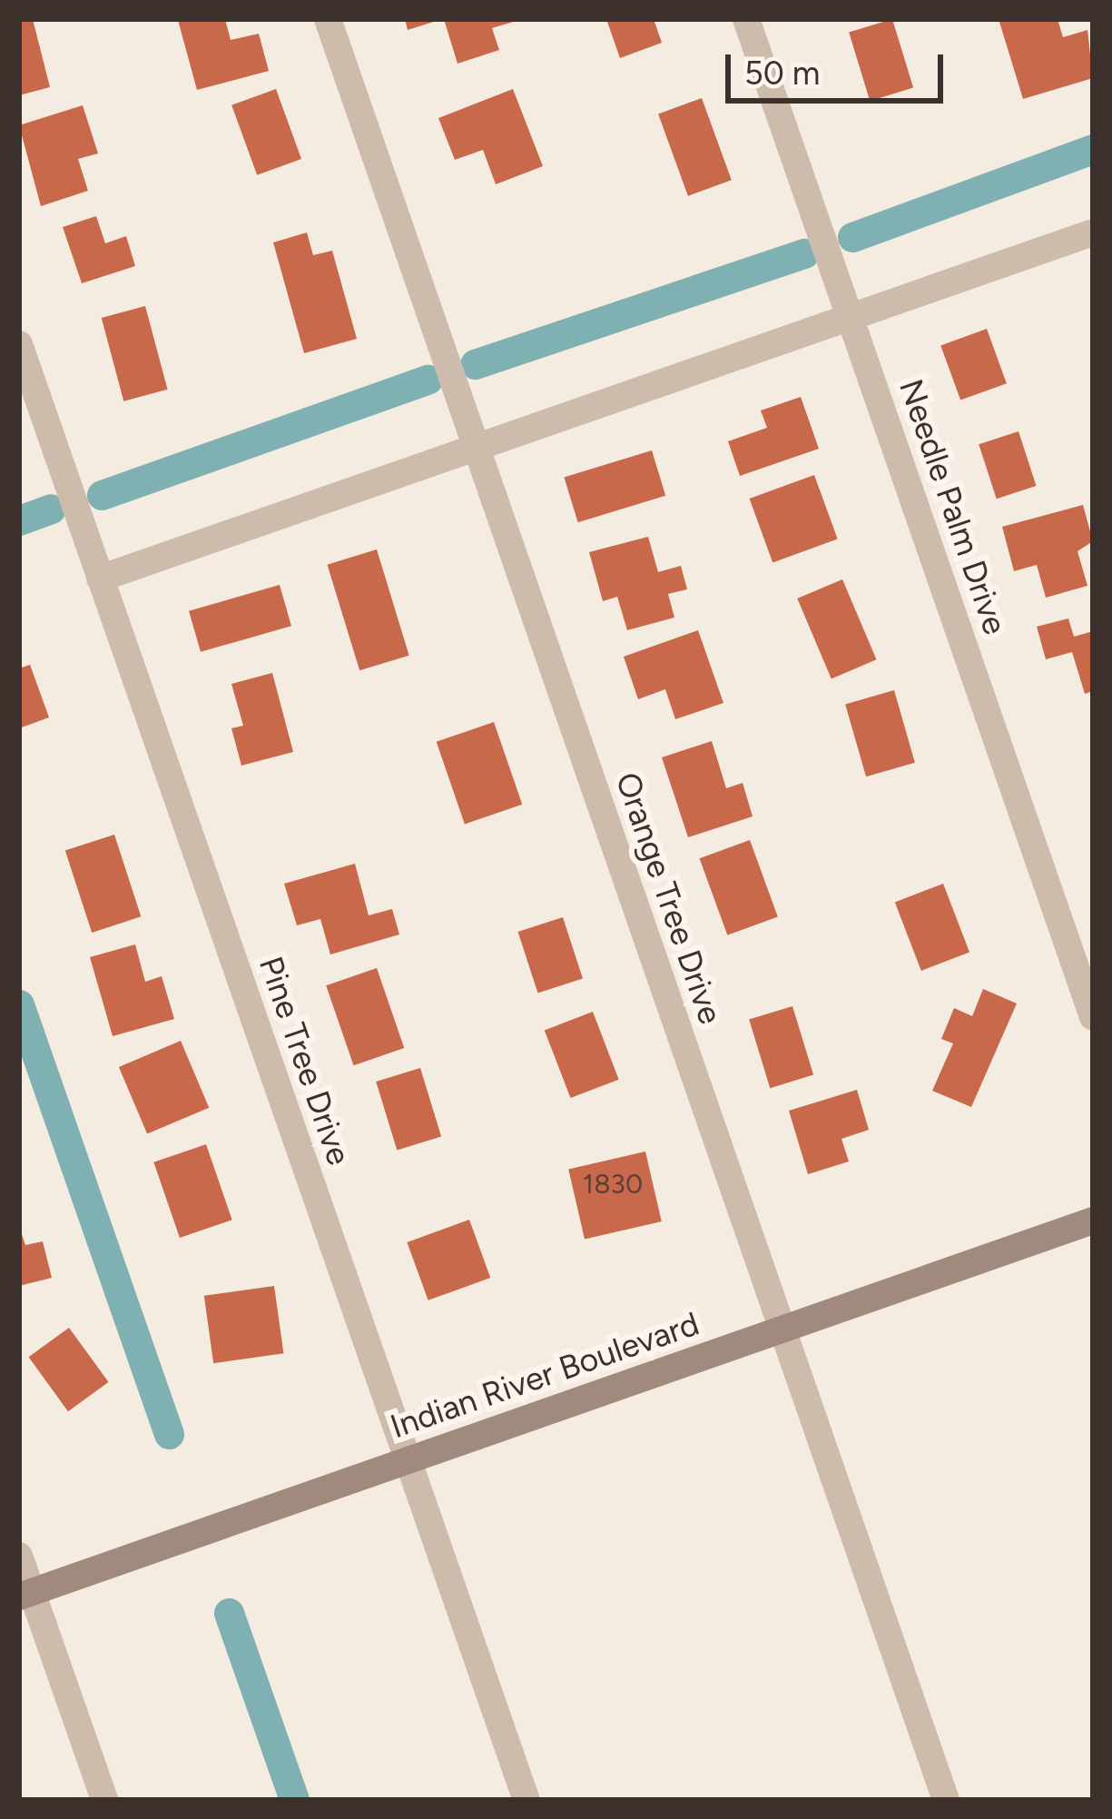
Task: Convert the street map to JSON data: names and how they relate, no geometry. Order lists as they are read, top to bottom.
{
  "streets": {
    "main road": ["Indian River Boulevard"],
    "street": ["Needle Palm Drive", "Orange Tree Drive", "Pine Tree Drive"]
  },
  "crossings": [
    ["Orange Tree Drive", "Indian River Boulevard"],
    ["Pine Tree Drive", "Indian River Boulevard"]
  ],
  "house_numbers": ["1830"],
  "scale_bar": "50 m"
}
